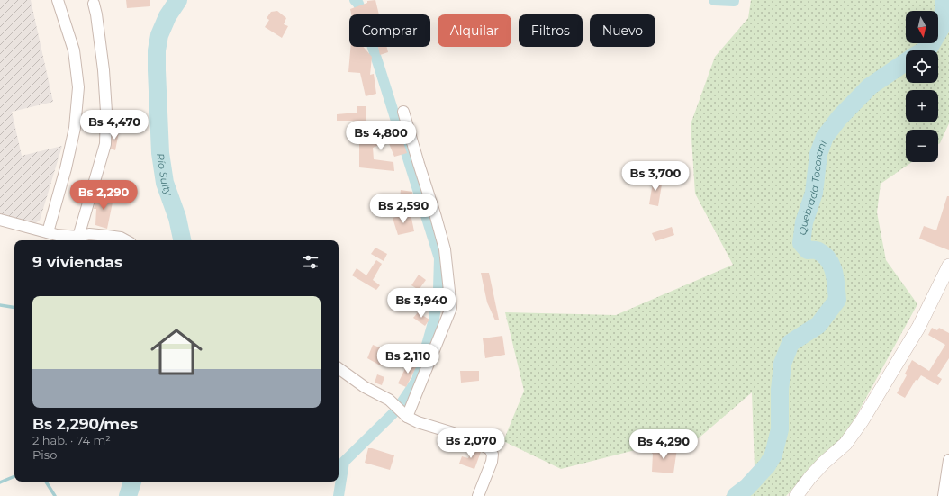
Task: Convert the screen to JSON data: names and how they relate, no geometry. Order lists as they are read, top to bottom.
{
  "water": ["Río Sulty", "Quebrada Tocorani"],
  "north": "bottom",
  "page": {
    "map_buttons": ["+", "−"],
    "chip": [
      "Comprar",
      "Alquilar",
      "Filtros",
      "Nuevo"
    ],
    "price": [
      "Bs 4,470",
      "Bs 4,800",
      "Bs 3,700",
      "Bs 2,290",
      "Bs 2,590",
      "Bs 3,940",
      "Bs 2,110",
      "Bs 2,070",
      "Bs 4,290"
    ],
    "heading": "9 viviendas",
    "list": [
      {
        "name": "Bs 2,290/mes",
        "note": "2 hab. · 74 m² · Piso"
      }
    ]
  }
}
